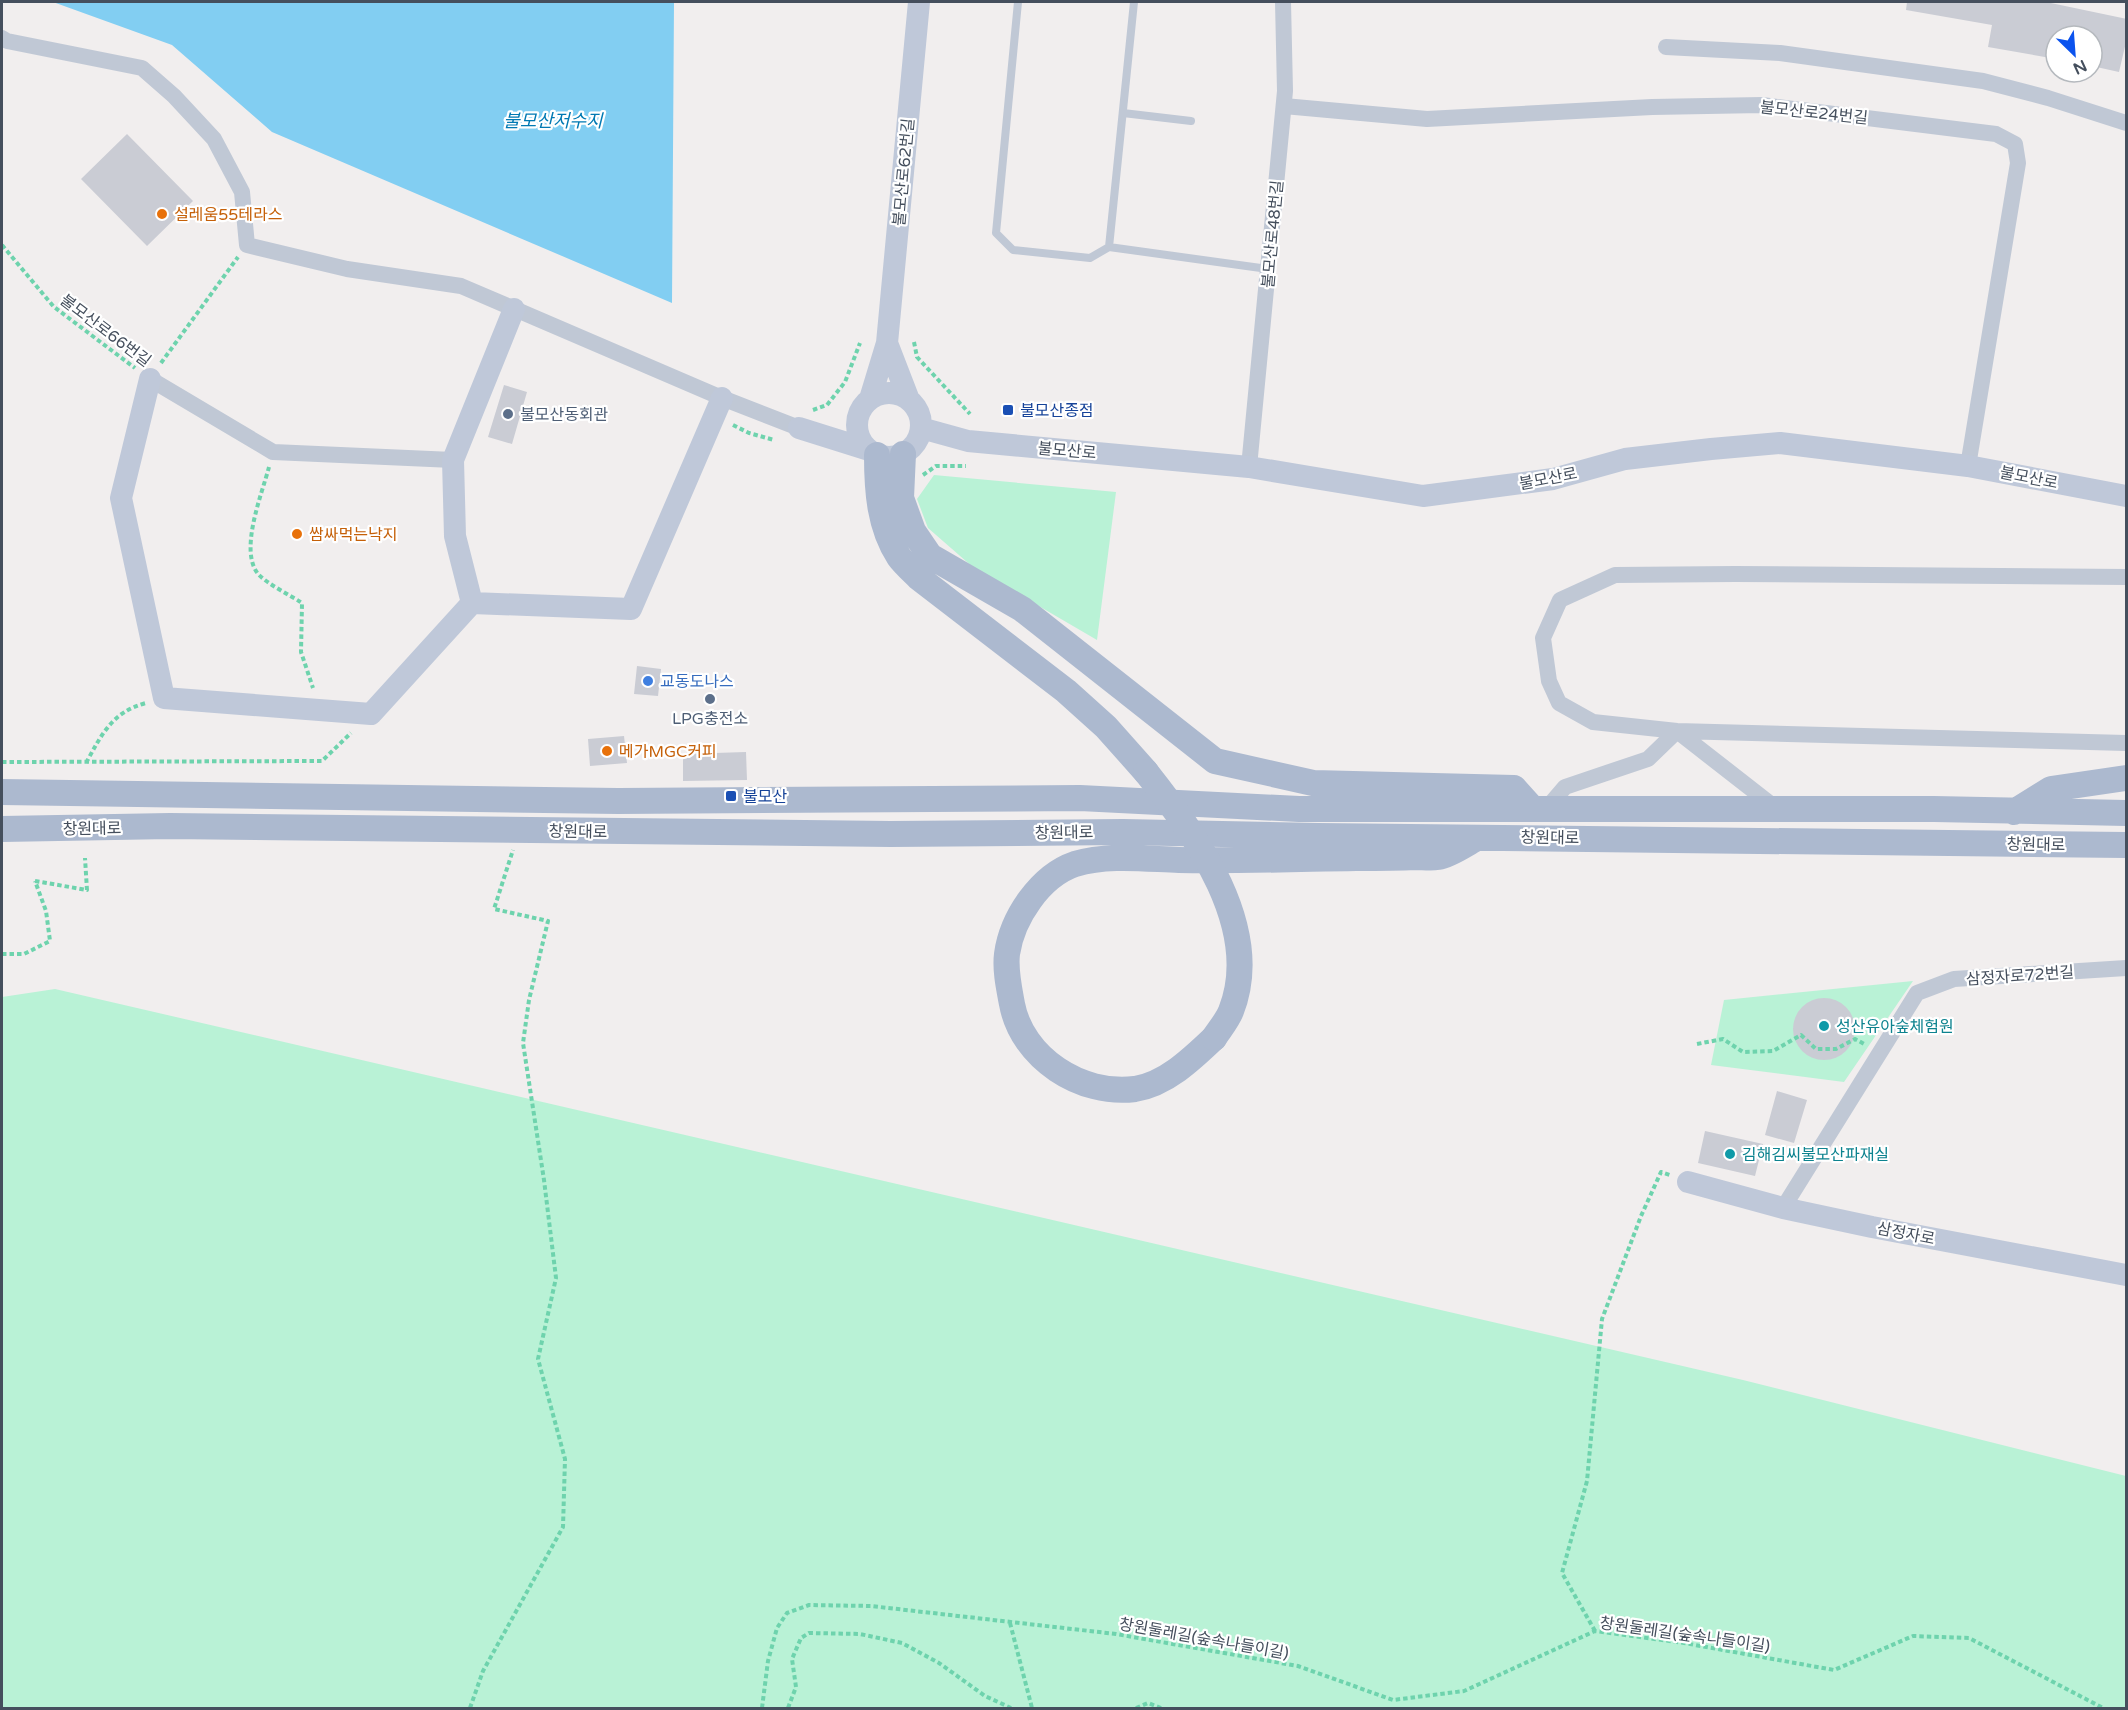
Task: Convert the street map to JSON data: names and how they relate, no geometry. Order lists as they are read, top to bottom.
{
  "streets": {
    "main road": ["창원대로"],
    "street": [
      "불모산로24번길",
      "불모산로62번길",
      "불모산로48번길",
      "불모산로",
      "삼정자로72번길",
      "삼정자로"
    ],
    "path": ["불모산로66번길", "창원둘레길(숲속나들이길)"]
  },
  "crossings": [
    ["불모산로24번길", "불모산로48번길"],
    ["불모산로24번길", "불모산로"],
    ["불모산로48번길", "불모산로"],
    ["삼정자로72번길", "삼정자로"]
  ],
  "water": ["불모산저수지"],
  "places": {
    "other": [
      "설레움55테라스",
      "불모산동회관",
      "쌈싸먹는낙지",
      "교동도나스",
      "LPG충전소",
      "메가MGC커피",
      "성산유아숲체험원",
      "김해김씨불모산파재실"
    ],
    "transit": ["불모산종점", "불모산"]
  },
  "north": "bottom right"
}
